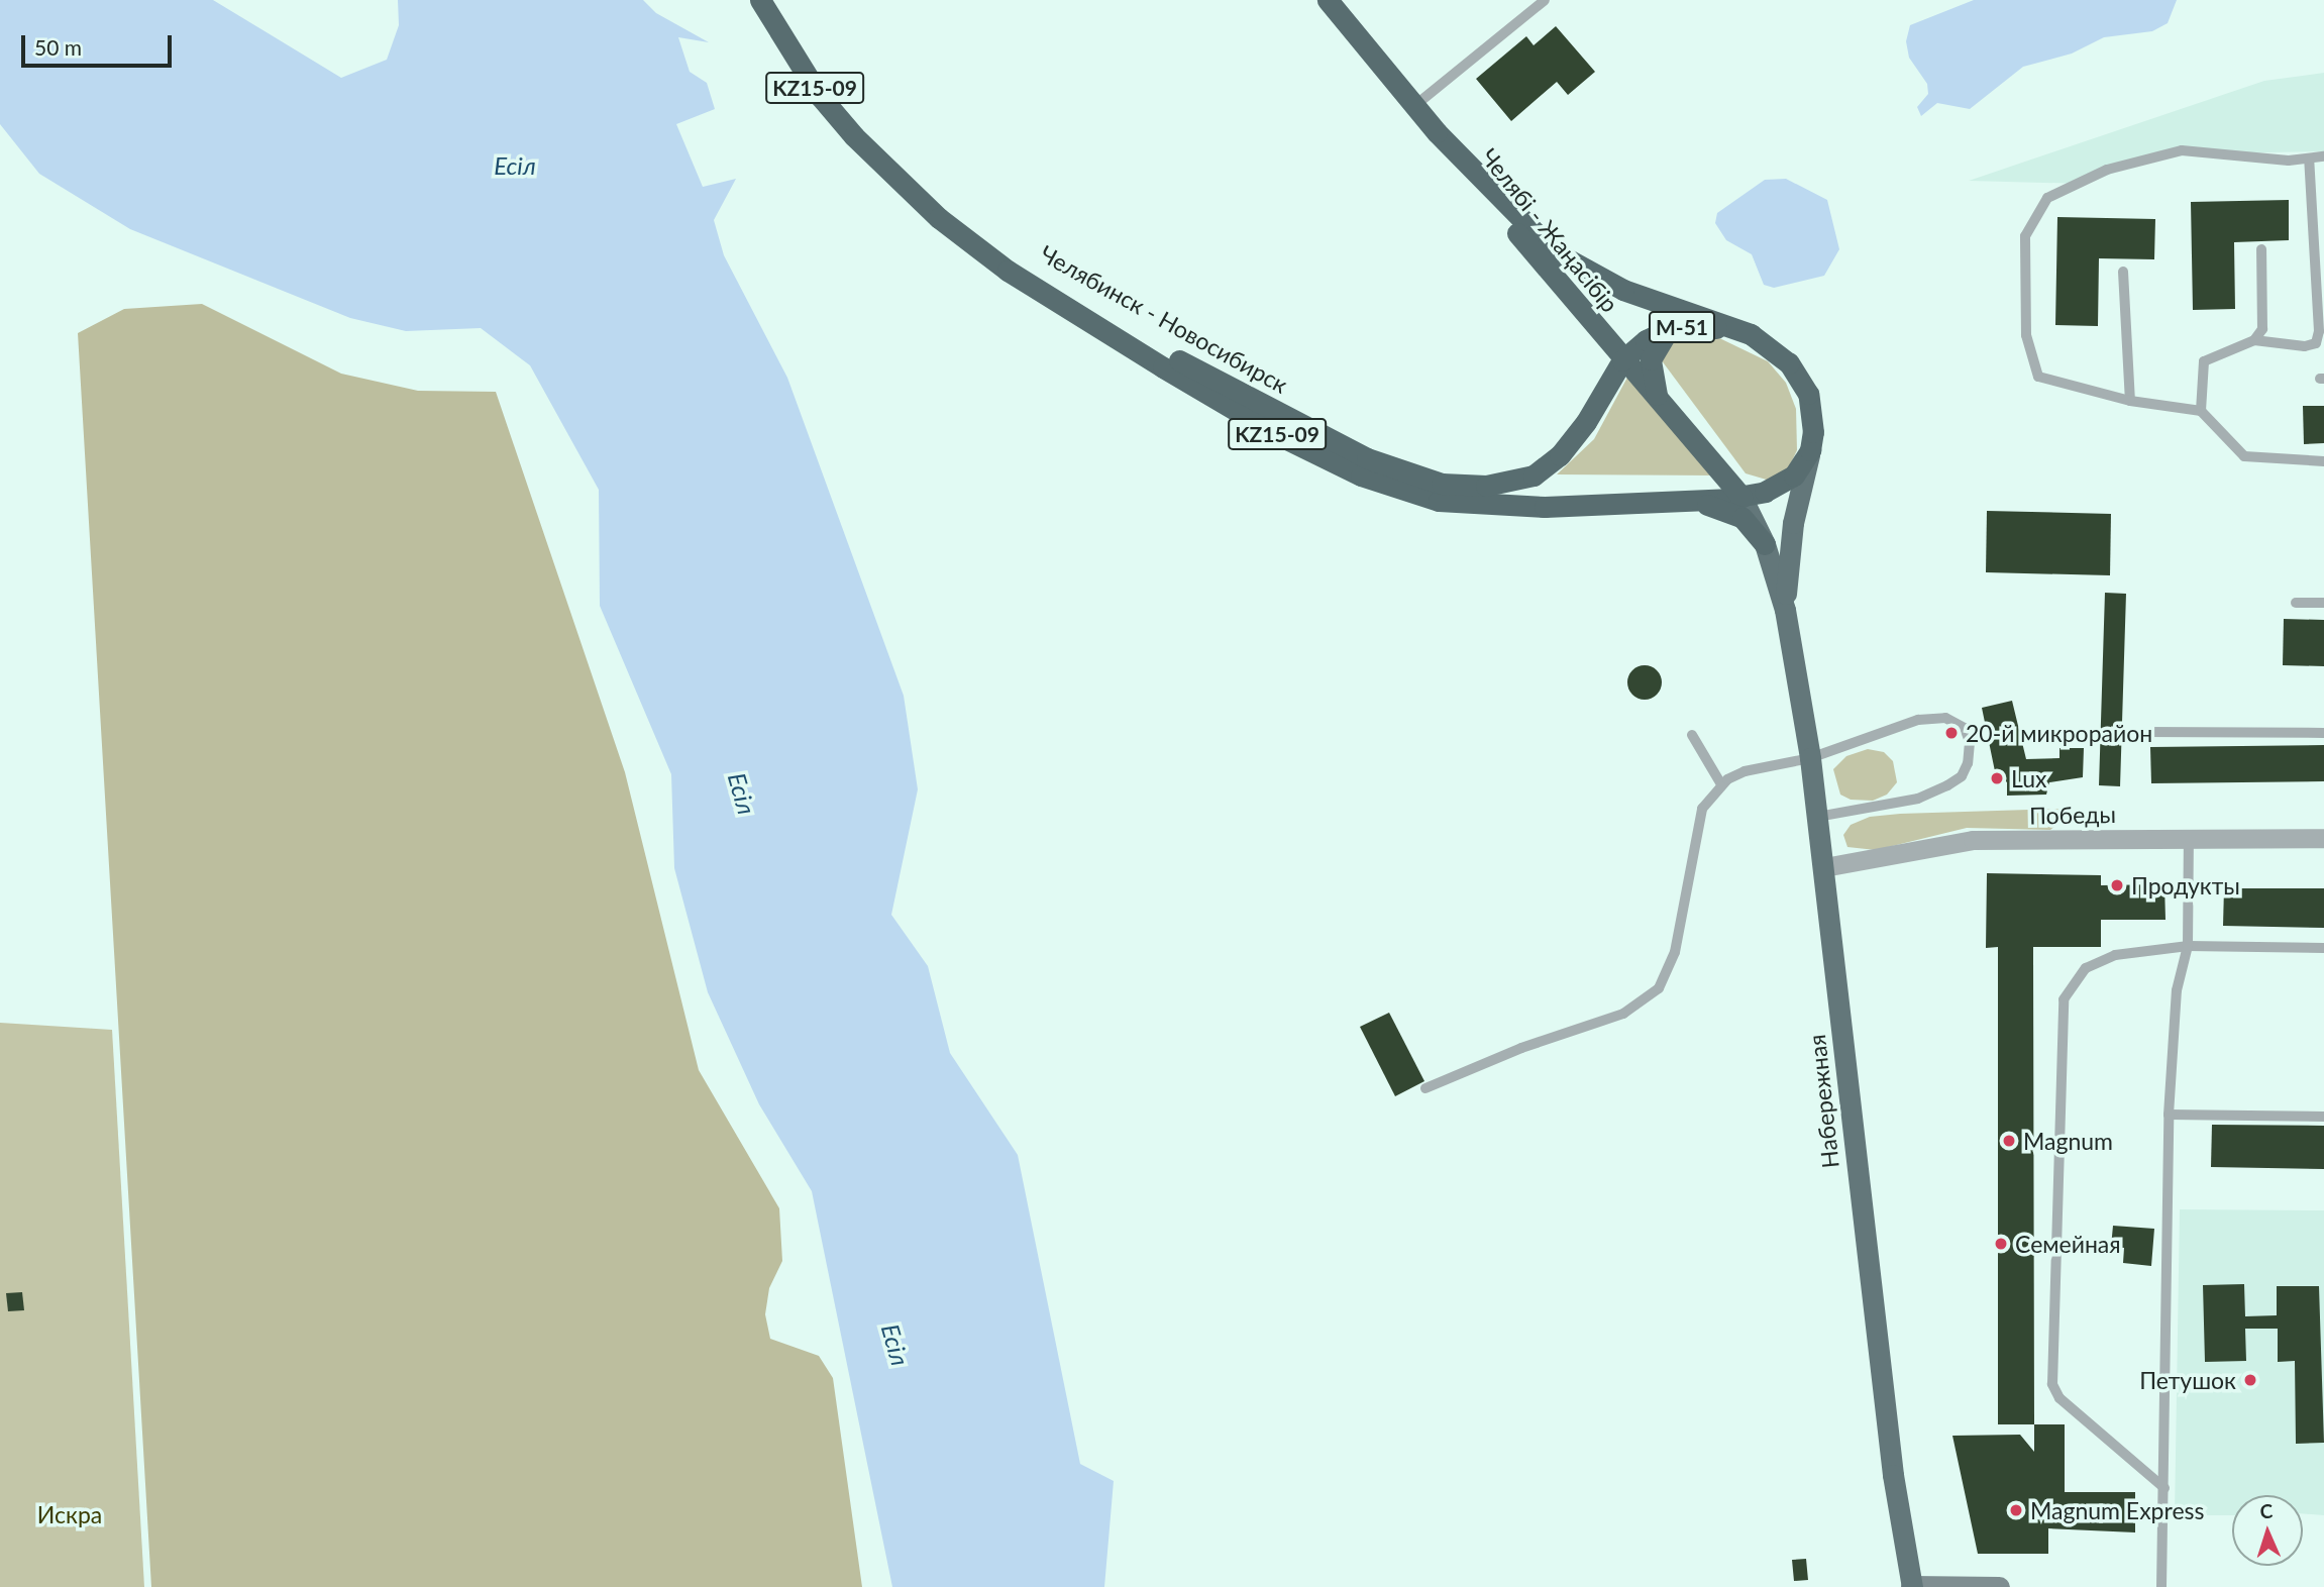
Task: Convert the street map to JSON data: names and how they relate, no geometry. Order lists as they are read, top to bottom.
{
  "streets": {
    "highway": [
      "KZ15-09",
      "Челябі - Жаңасібір",
      "Челябинск - Новосибирск",
      "M-51"
    ],
    "main road": ["Набережная"],
    "street": ["Победы"]
  },
  "crossings": [
    ["Челябі - Жаңасібір", "Челябинск - Новосибирск"],
    ["Челябі - Жаңасібір", "M-51"],
    ["Челябинск - Новосибирск", "M-51"],
    ["Челябинск - Новосибирск", "Набережная"],
    ["M-51", "Набережная"],
    ["Победы", "Набережная"]
  ],
  "water": ["Есіл"],
  "parks": ["Искра"],
  "places": [
    "20-й микрорайон",
    "Lux",
    "Продукты",
    "Magnum",
    "Семейная",
    "Петушок",
    "Magnum Express"
  ],
  "scale_bar": "50 m",
  "north": "top"
}
